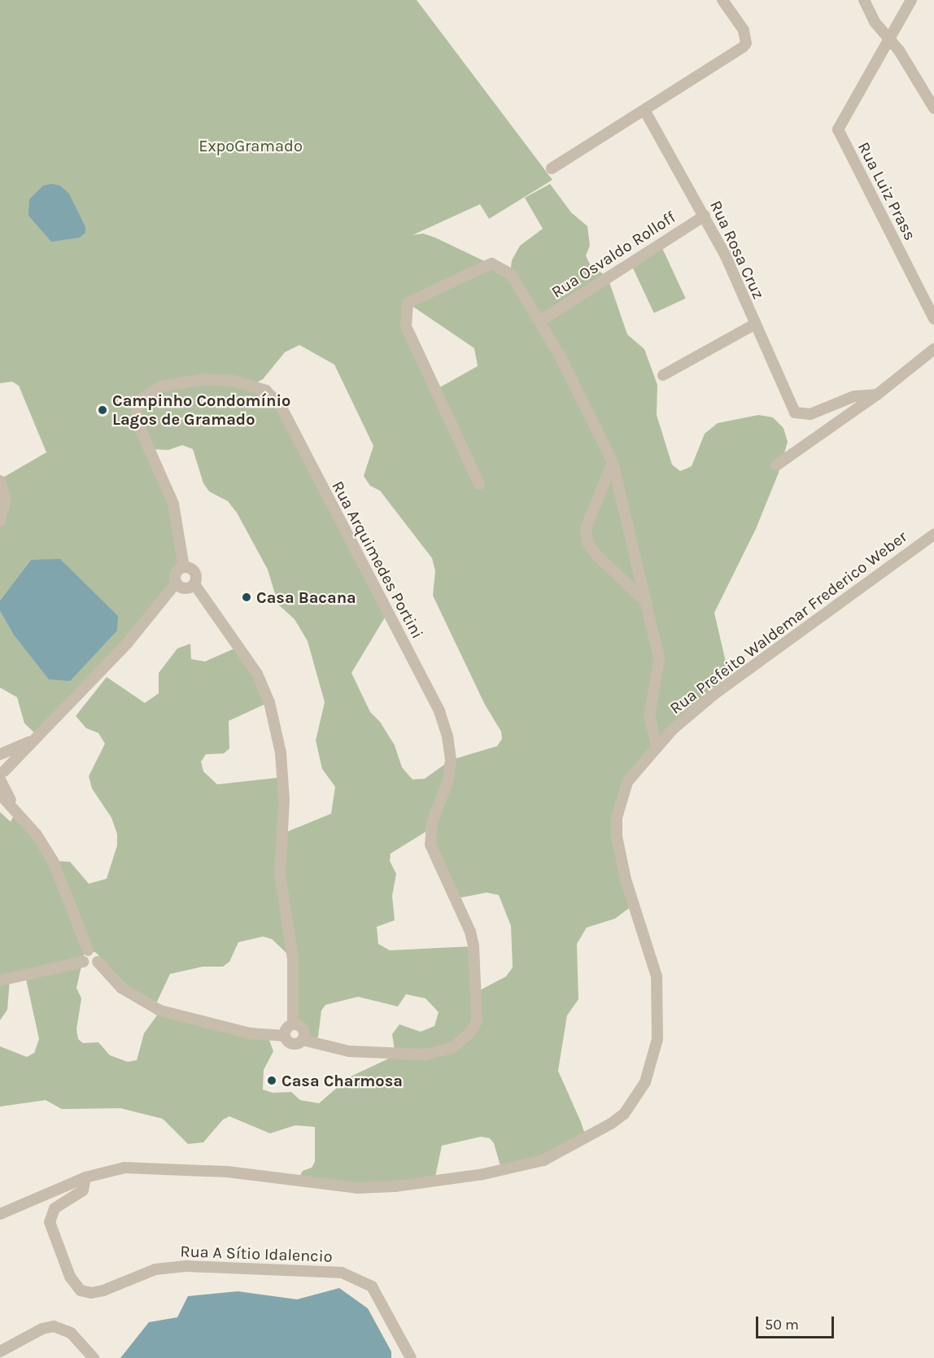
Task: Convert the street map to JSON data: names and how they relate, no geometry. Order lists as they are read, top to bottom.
{
  "streets": {
    "street": [
      "Rua Luiz Prass",
      "Rua Rosa Cruz",
      "Rua Osvaldo Rolloff",
      "Rua Arquimedes Portini",
      "Rua Prefeito Waldemar Frederico Weber",
      "Rua A Sítio Idalencio"
    ]
  },
  "crossings": [
    ["Rua Rosa Cruz", "Rua Osvaldo Rolloff"],
    ["Rua Prefeito Waldemar Frederico Weber", "Rua A Sítio Idalencio"]
  ],
  "parks": ["ExpoGramado"],
  "places": ["Campinho Condomínio Lagos de Gramado", "Casa Bacana", "Casa Charmosa"],
  "scale_bar": "50 m"
}
